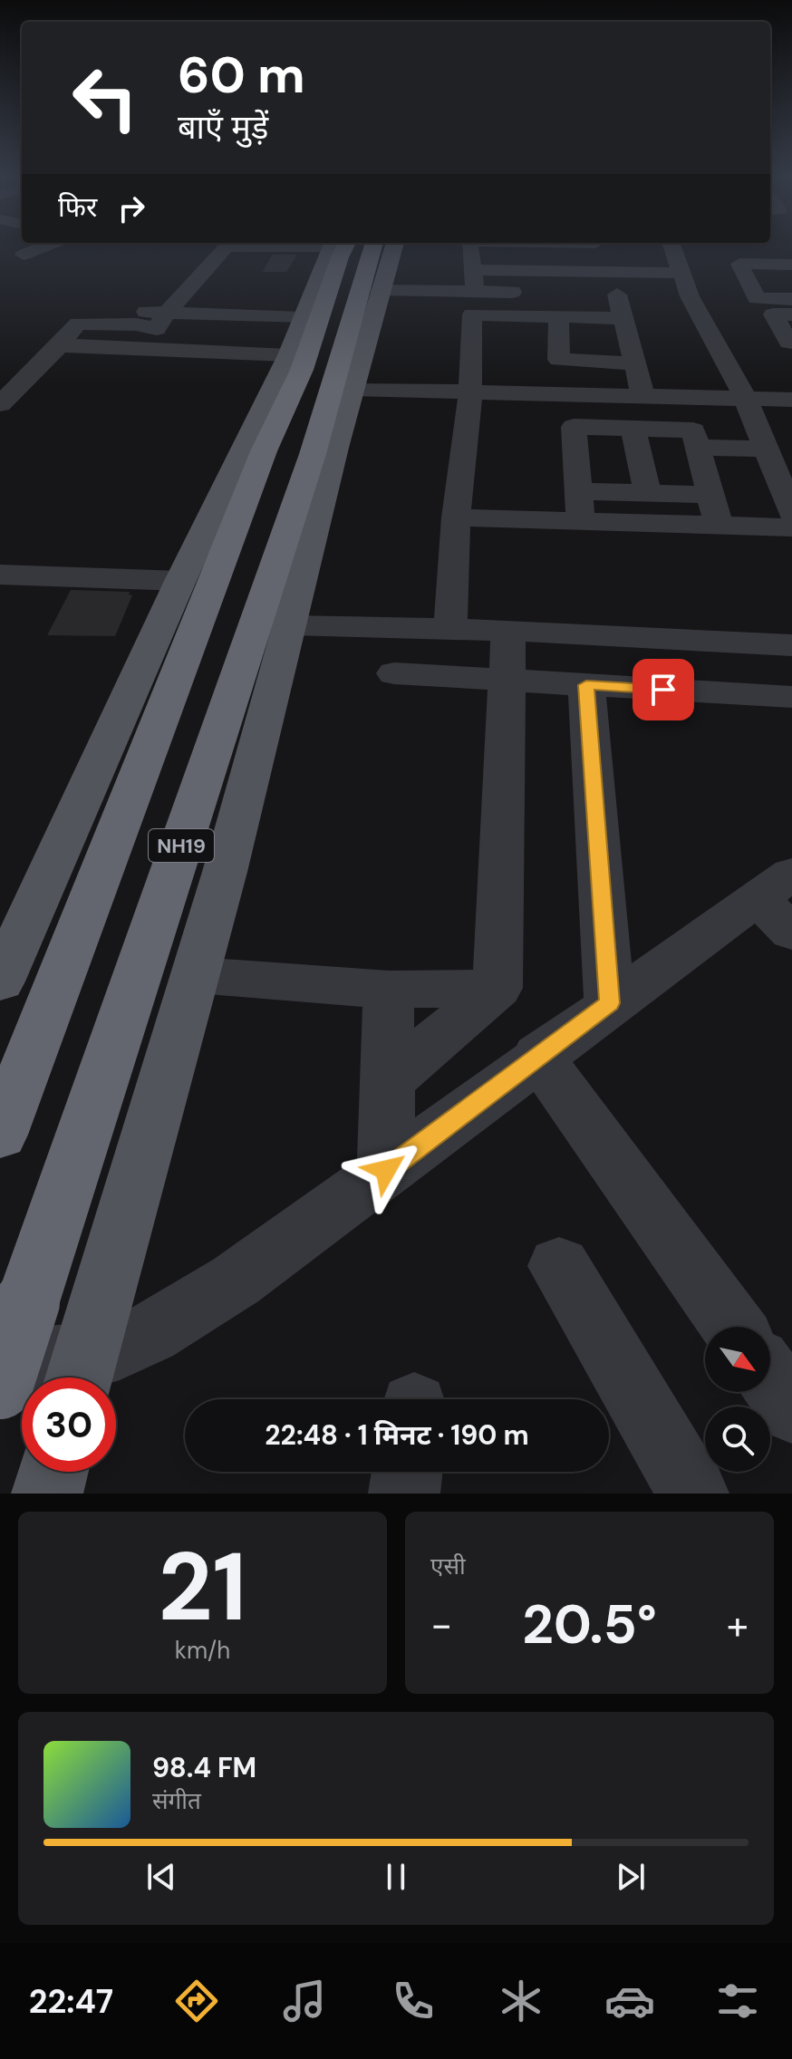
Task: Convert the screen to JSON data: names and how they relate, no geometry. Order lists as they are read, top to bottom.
{
  "streets": {
    "highway": ["NH19"]
  },
  "north": "bottom right",
  "page": {
    "turn": ["60 m", "बाएँ मुड़ें"],
    "then": "फिर",
    "limit": "30",
    "trip": "22:48 · 1 मिनट · 190 m",
    "tile": [
      ["21", "km/h"],
      "एसी"
    ],
    "heat": ["−", "20.5°", "+"],
    "song": ["98.4 FM", "संगीत"],
    "tabs": "22:47"
  }
}
